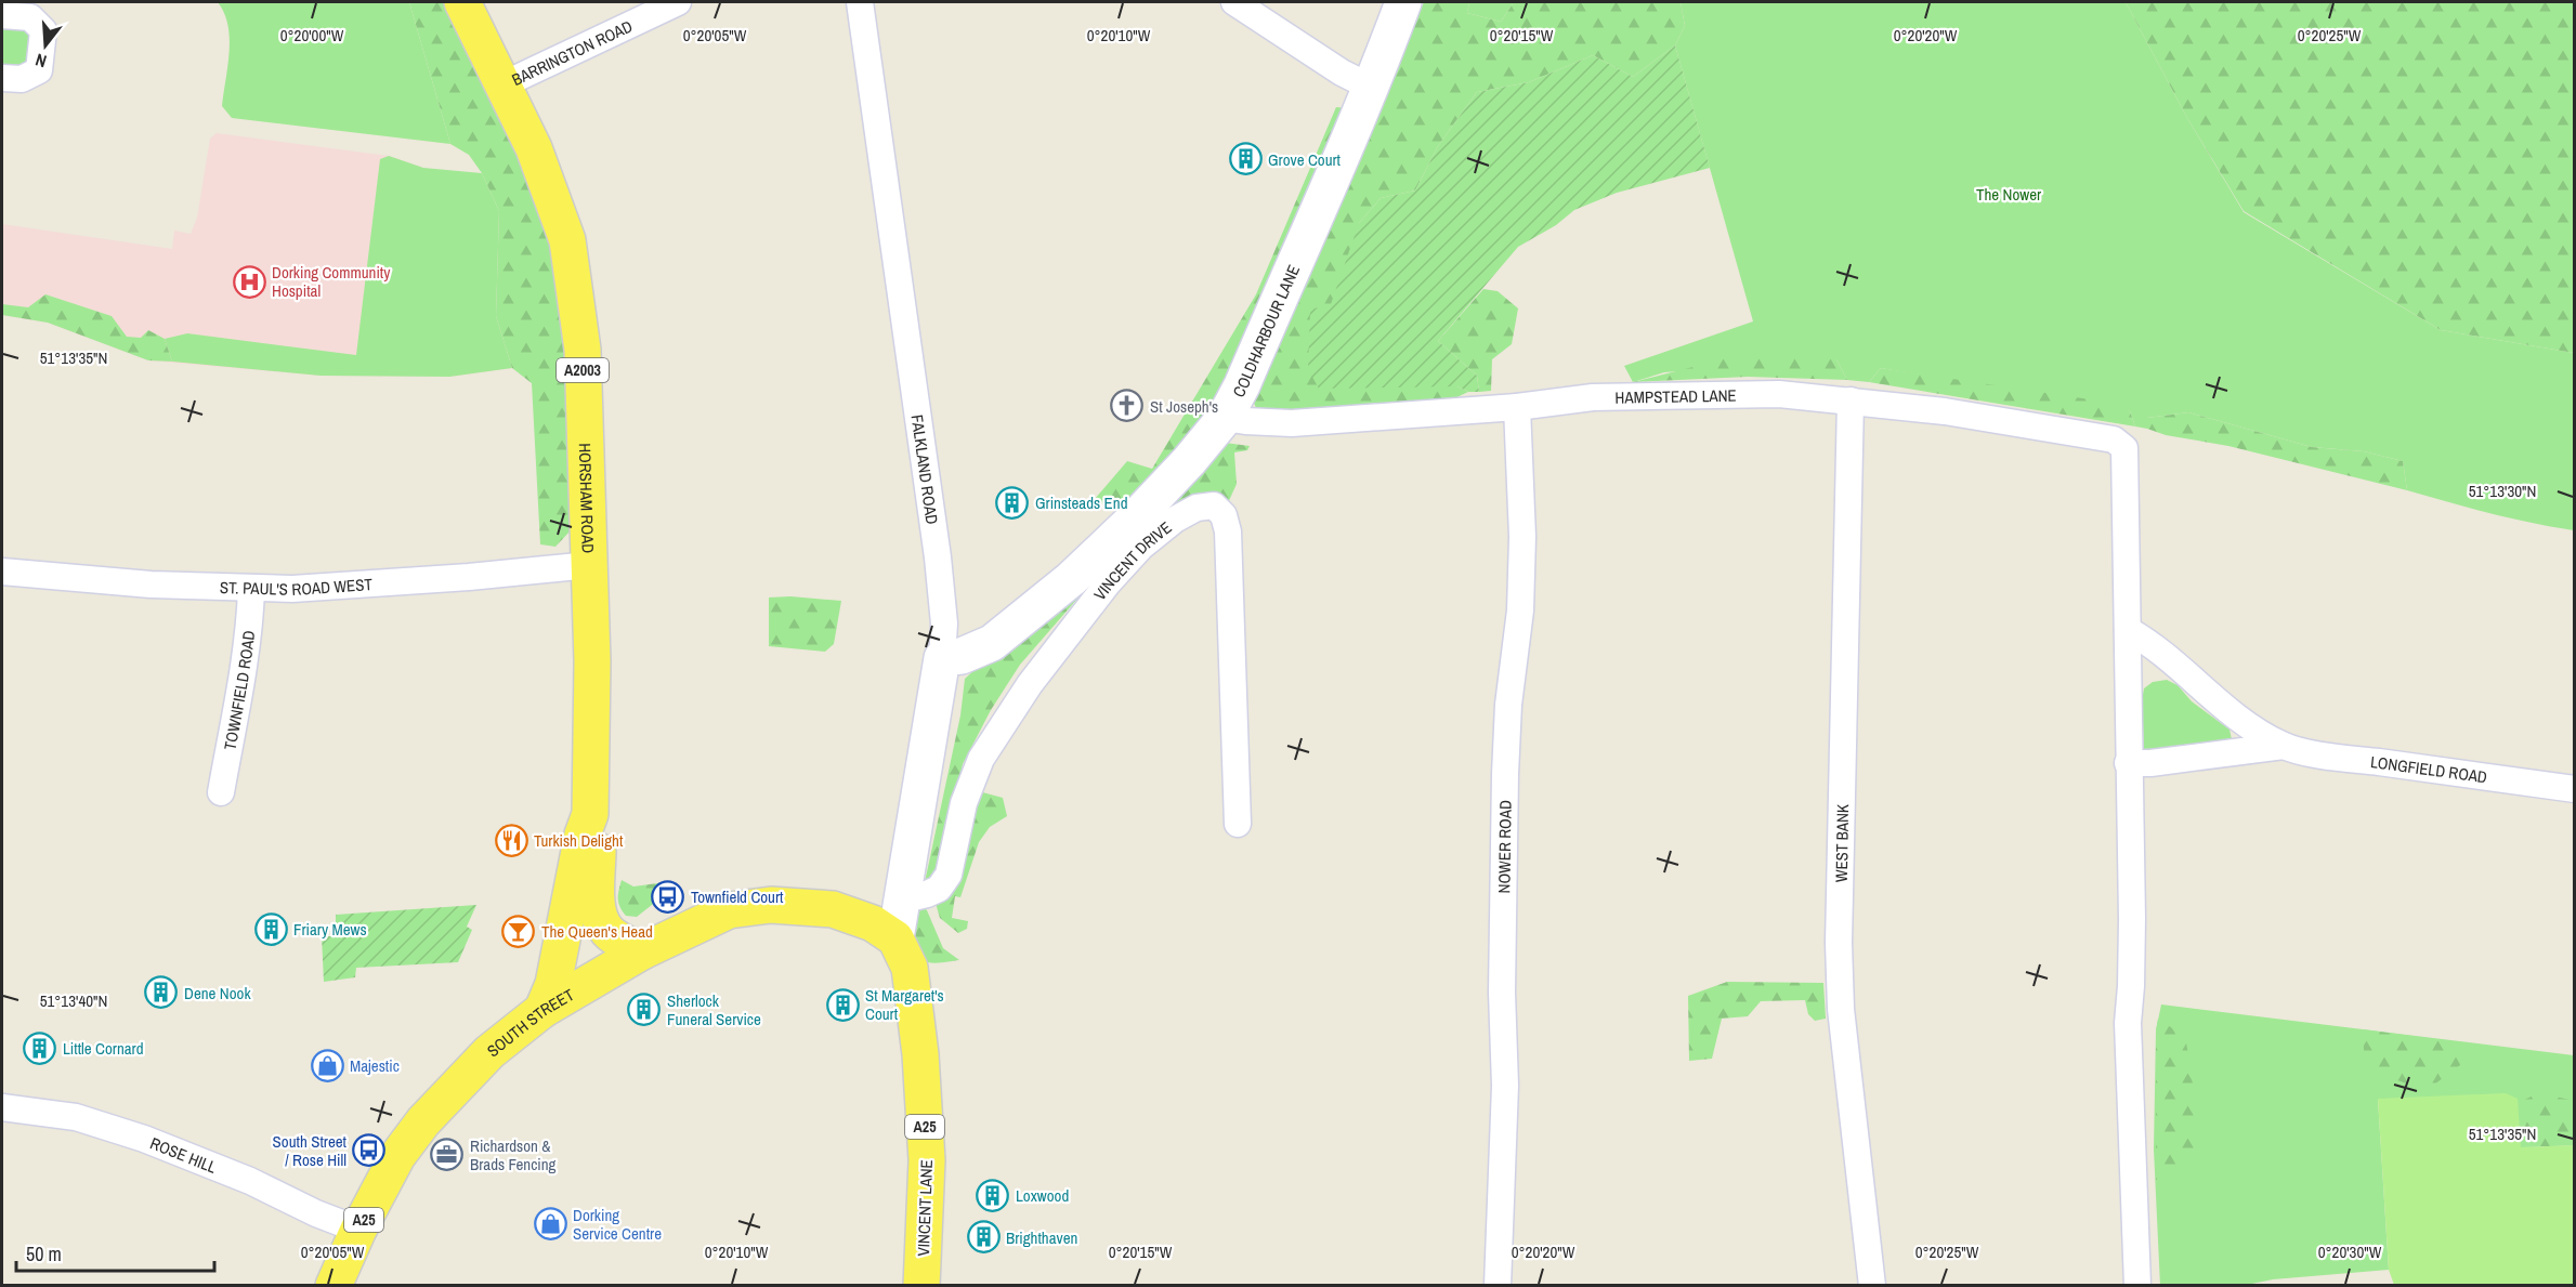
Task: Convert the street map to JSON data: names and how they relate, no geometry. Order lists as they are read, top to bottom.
{
  "streets": {
    "main road": [
      "A2003",
      "HORSHAM ROAD",
      "SOUTH STREET",
      "A25",
      "VINCENT LANE"
    ],
    "street": [
      "BARRINGTON ROAD",
      "COLDHARBOUR LANE",
      "HAMPSTEAD LANE",
      "FALKLAND ROAD",
      "VINCENT DRIVE",
      "ST. PAUL'S ROAD WEST",
      "TOWNFIELD ROAD",
      "LONGFIELD ROAD",
      "WEST BANK",
      "NOWER ROAD",
      "ROSE HILL"
    ]
  },
  "crossings": [
    ["BARRINGTON ROAD", "HORSHAM ROAD"],
    ["COLDHARBOUR LANE", "HAMPSTEAD LANE"],
    ["COLDHARBOUR LANE", "FALKLAND ROAD"],
    ["A2003", "HORSHAM ROAD"],
    ["A2003", "SOUTH STREET"],
    ["HAMPSTEAD LANE", "LONGFIELD ROAD"],
    ["HAMPSTEAD LANE", "WEST BANK"],
    ["HAMPSTEAD LANE", "NOWER ROAD"],
    ["FALKLAND ROAD", "VINCENT DRIVE"],
    ["FALKLAND ROAD", "SOUTH STREET"],
    ["FALKLAND ROAD", "VINCENT LANE"],
    ["HORSHAM ROAD", "ST. PAUL'S ROAD WEST"],
    ["HORSHAM ROAD", "SOUTH STREET"],
    ["VINCENT DRIVE", "SOUTH STREET"],
    ["ST. PAUL'S ROAD WEST", "TOWNFIELD ROAD"],
    ["SOUTH STREET", "ROSE HILL"],
    ["SOUTH STREET", "VINCENT LANE"]
  ],
  "parks": ["The Nower"],
  "places": {
    "building": [
      "Grove Court",
      "Grinsteads End",
      "Friary Mews",
      "Dene Nook",
      "St Margaret's Court",
      "Sherlock Funeral Service",
      "Little Cornard",
      "Loxwood",
      "Brighthaven"
    ],
    "hospital": ["Dorking Community Hospital"],
    "church": ["St Joseph's"],
    "restaurant": ["Turkish Delight"],
    "bus stop": ["Townfield Court", "South Street / Rose Hill"],
    "bar": ["The Queen's Head"],
    "shop": ["Majestic", "Dorking Service Centre"],
    "office": ["Richardson & Brads Fencing"]
  },
  "scale_bar": "50 m",
  "north": "bottom",
  "coordinates": [
    "0°20'00\"W",
    "0°20'05\"W",
    "0°20'10\"W",
    "0°20'15\"W",
    "0°20'20\"W",
    "0°20'25\"W",
    "51°13'35\"N",
    "51°13'30\"N",
    "51°13'40\"N",
    "0°20'30\"W"
  ]
}
